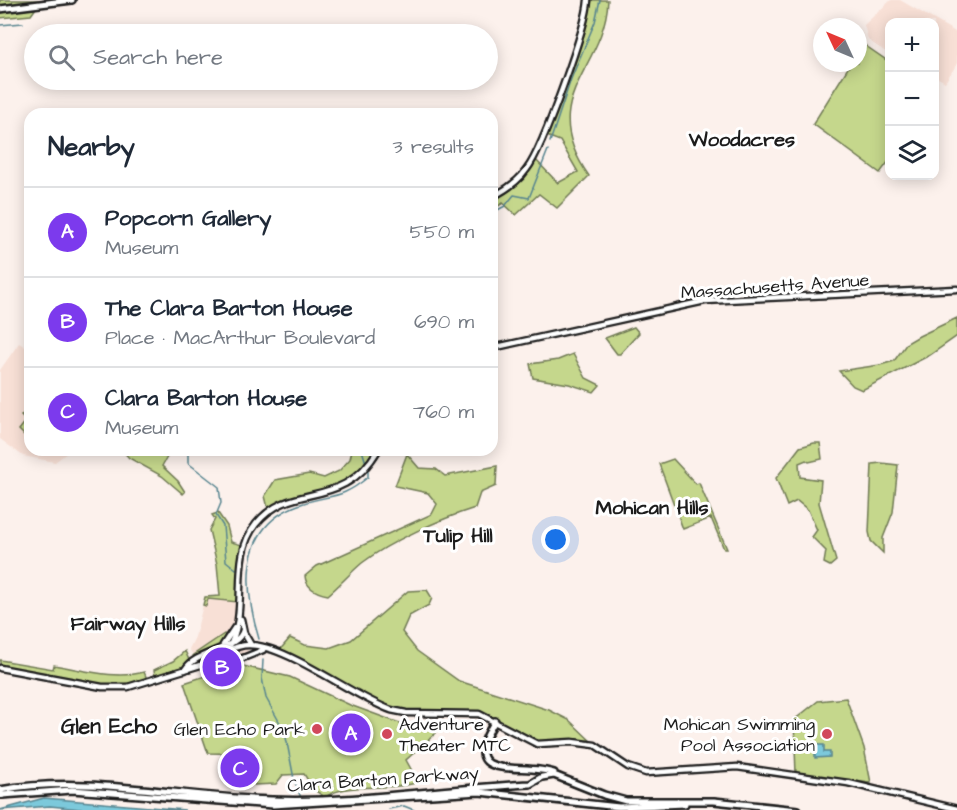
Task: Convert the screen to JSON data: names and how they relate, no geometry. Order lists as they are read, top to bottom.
{
  "streets": {
    "main road": ["Massachusetts Avenue", "Clara Barton Parkway"]
  },
  "districts": [
    "Woodacres",
    "Mohican Hills",
    "Tulip Hill",
    "Fairway Hills",
    "Glen Echo"
  ],
  "places": ["Glen Echo Park", "Adventure Theater MTC", "Mohican Swimming Pool Association"],
  "north": "top left",
  "page": {
    "map_buttons": ["+", "−"],
    "search": "Search here",
    "heading": ["Nearby", "3 results"],
    "list": [
      {
        "mark": "A",
        "name": "Popcorn Gallery",
        "note": "Museum",
        "value": "550 m"
      },
      {
        "mark": "B",
        "name": "The Clara Barton House",
        "note": "Place · MacArthur Boulevard",
        "value": "690 m"
      },
      {
        "mark": "C",
        "name": "Clara Barton House",
        "note": "Museum",
        "value": "760 m"
      }
    ],
    "pins": ["B", "A", "C"]
  }
}
